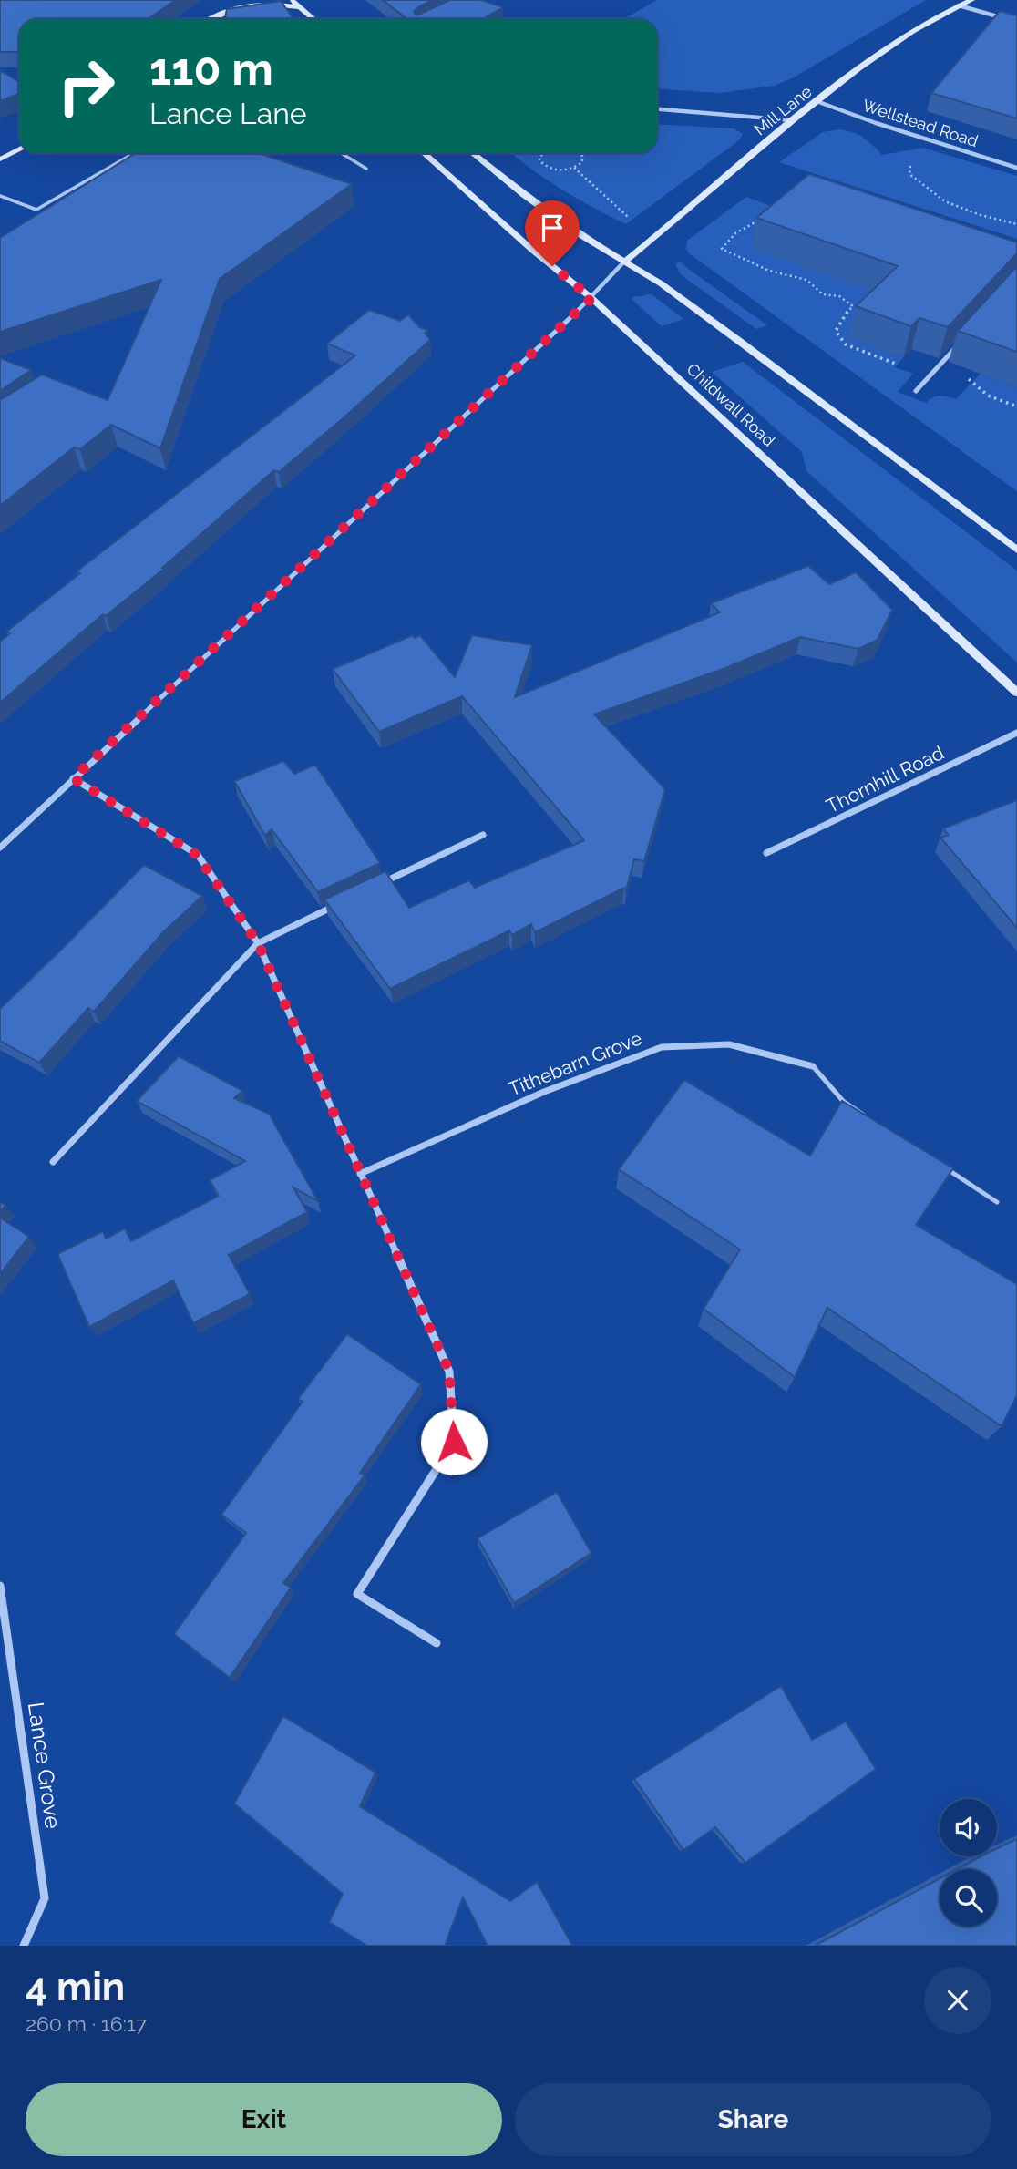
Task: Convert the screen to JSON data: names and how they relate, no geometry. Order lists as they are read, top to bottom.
{
  "streets": {
    "main road": ["Mill Lane", "Childwall Road"],
    "street": [
      "Wellstead Road",
      "Thornhill Road",
      "Tithebarn Grove",
      "Lance Grove"
    ]
  },
  "crossings": [
    ["Mill Lane", "Wellstead Road"]
  ],
  "page": {
    "turn": ["110 m", "Lance Lane"],
    "heading": ["4 min", "260 m · 16:17"],
    "buttons": ["Exit", "Share"]
  }
}
